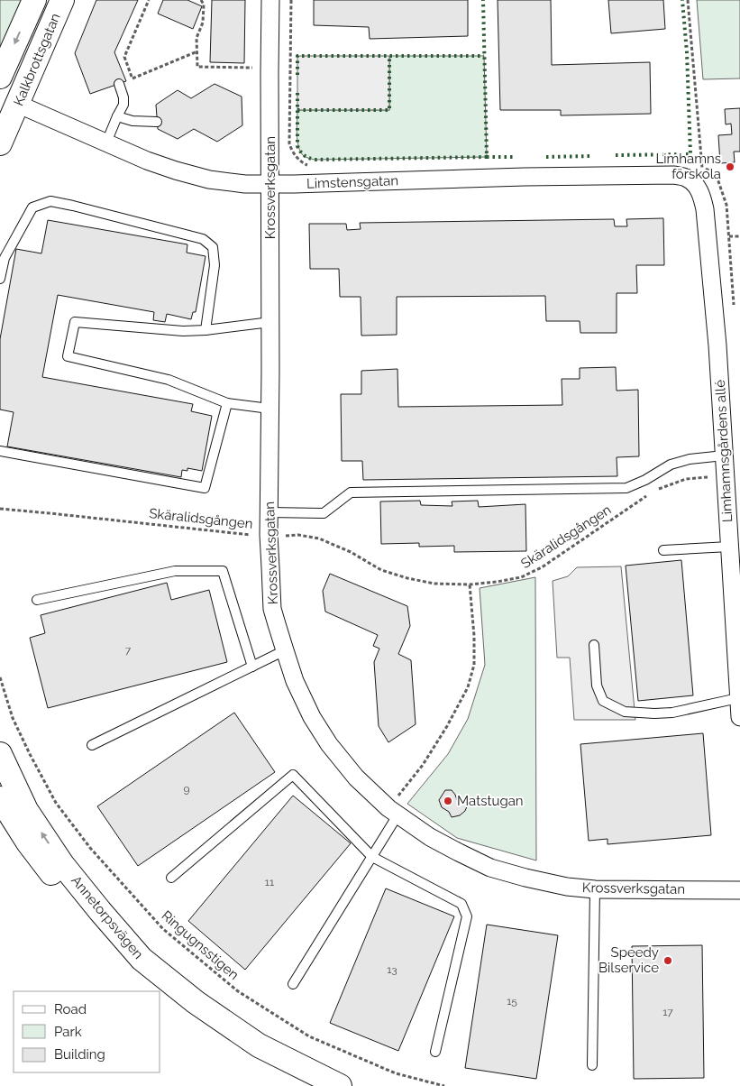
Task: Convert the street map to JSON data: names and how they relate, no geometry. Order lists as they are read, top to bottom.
{
  "streets": {
    "main road": ["Kalkbrottsgatan", "Annetorpsvägen"],
    "street": ["Limstensgatan", "Krossverksgatan", "Limhamnsgårdens allé"],
    "path": ["Skäralidsgången", "Ringugnsstigen"]
  },
  "crossings": [
    ["Kalkbrottsgatan", "Limstensgatan"],
    ["Limstensgatan", "Krossverksgatan"],
    ["Limstensgatan", "Limhamnsgårdens allé"],
    ["Krossverksgatan", "Skäralidsgången"],
    ["Limhamnsgårdens allé", "Skäralidsgången"]
  ],
  "places": ["Limhamns förskola", "Matstugan", "Speedy Bilservice"],
  "house_numbers": [
    "7",
    "9",
    "11",
    "13",
    "15",
    "17"
  ],
  "legend": ["Road", "Park", "Building"]
}
